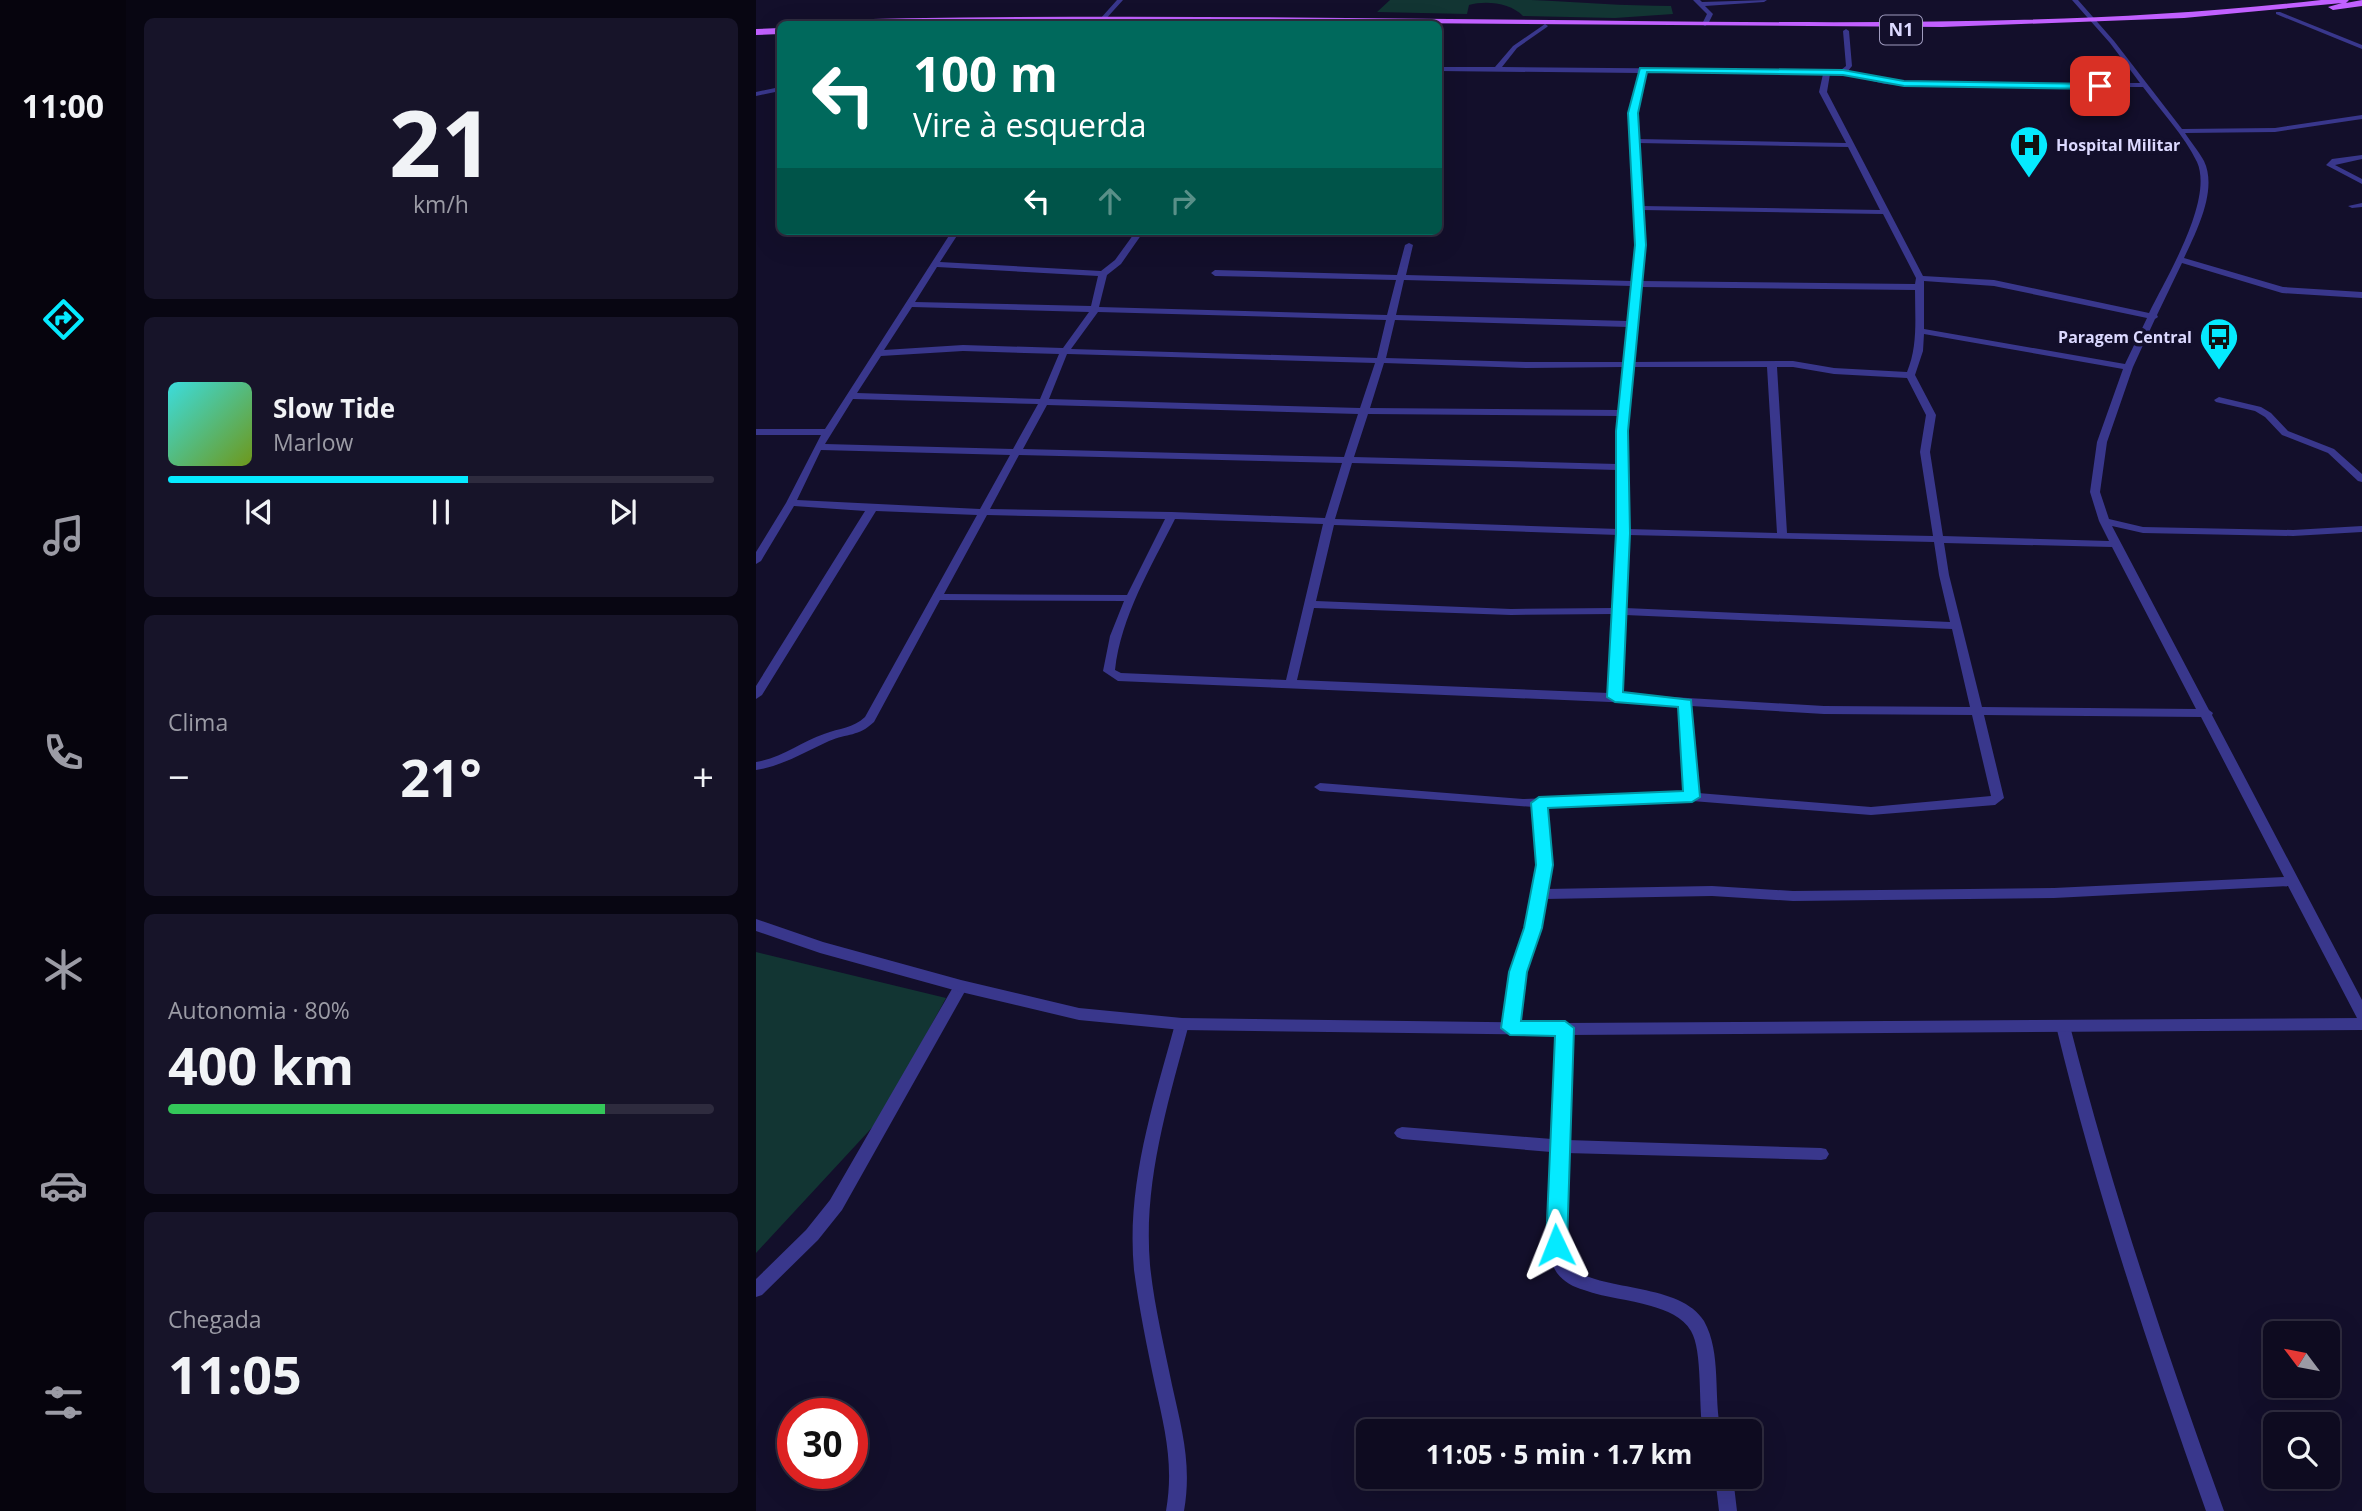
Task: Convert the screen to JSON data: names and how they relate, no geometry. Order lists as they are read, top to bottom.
{
  "streets": {
    "main road": ["N1"]
  },
  "places": {
    "hospital": ["Hospital Militar"],
    "bus stop": ["Paragem Central"]
  },
  "north": "top left",
  "page": {
    "tabs": "11:00",
    "tile": [
      ["21", "km/h"],
      "Clima",
      ["Autonomia · 80%", "400 km"],
      ["Chegada", "11:05"]
    ],
    "turn": ["100 m", "Vire à esquerda"],
    "song": ["Slow Tide", "Marlow"],
    "heat": ["−", "21°", "+"],
    "limit": "30",
    "trip": "11:05 · 5 min · 1.7 km"
  }
}
